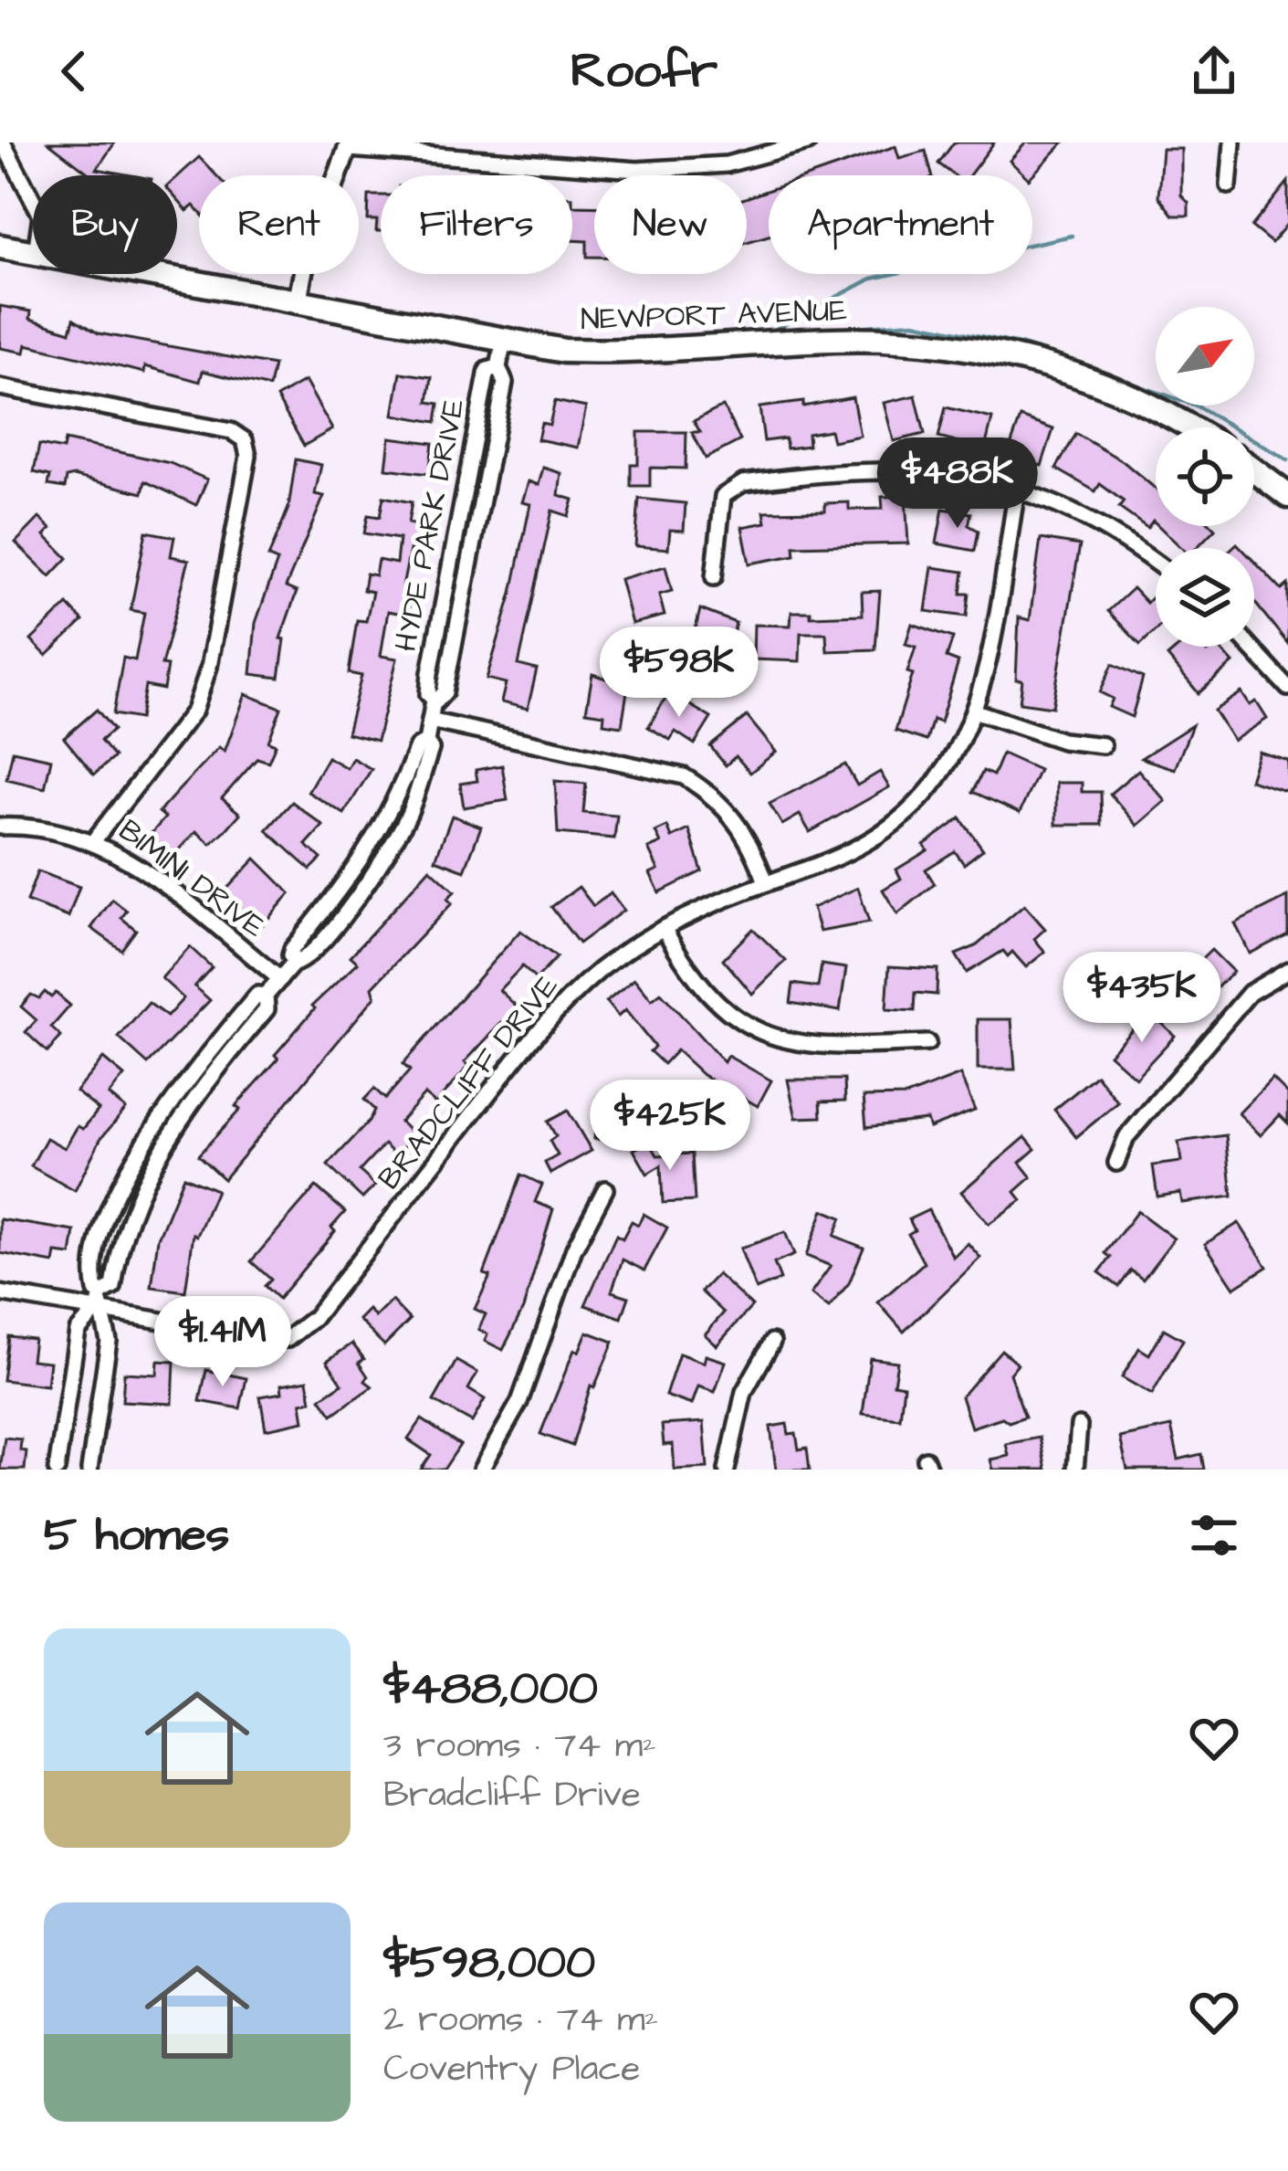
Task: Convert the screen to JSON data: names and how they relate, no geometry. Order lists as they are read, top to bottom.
{
  "streets": {
    "main road": ["NEWPORT AVENUE"],
    "street": ["HYDE PARK DRIVE", "BIMINI DRIVE", "BRADCLIFF DRIVE"]
  },
  "crossings": [
    ["NEWPORT AVENUE", "HYDE PARK DRIVE"],
    ["HYDE PARK DRIVE", "BIMINI DRIVE"],
    ["HYDE PARK DRIVE", "BRADCLIFF DRIVE"]
  ],
  "north": "top right",
  "page": {
    "header": "Roofr",
    "chip": [
      "Buy",
      "Rent",
      "Filters",
      "New",
      "Apartment"
    ],
    "price": [
      "$488K",
      "$598K",
      "$435K",
      "$425K",
      "$1.41M"
    ],
    "heading": "5 homes",
    "list": [
      {
        "name": "$488,000",
        "note": "3 rooms · 74 m² · Bradcliff Drive"
      },
      {
        "name": "$598,000",
        "note": "2 rooms · 74 m² · Coventry Place"
      }
    ]
  }
}
